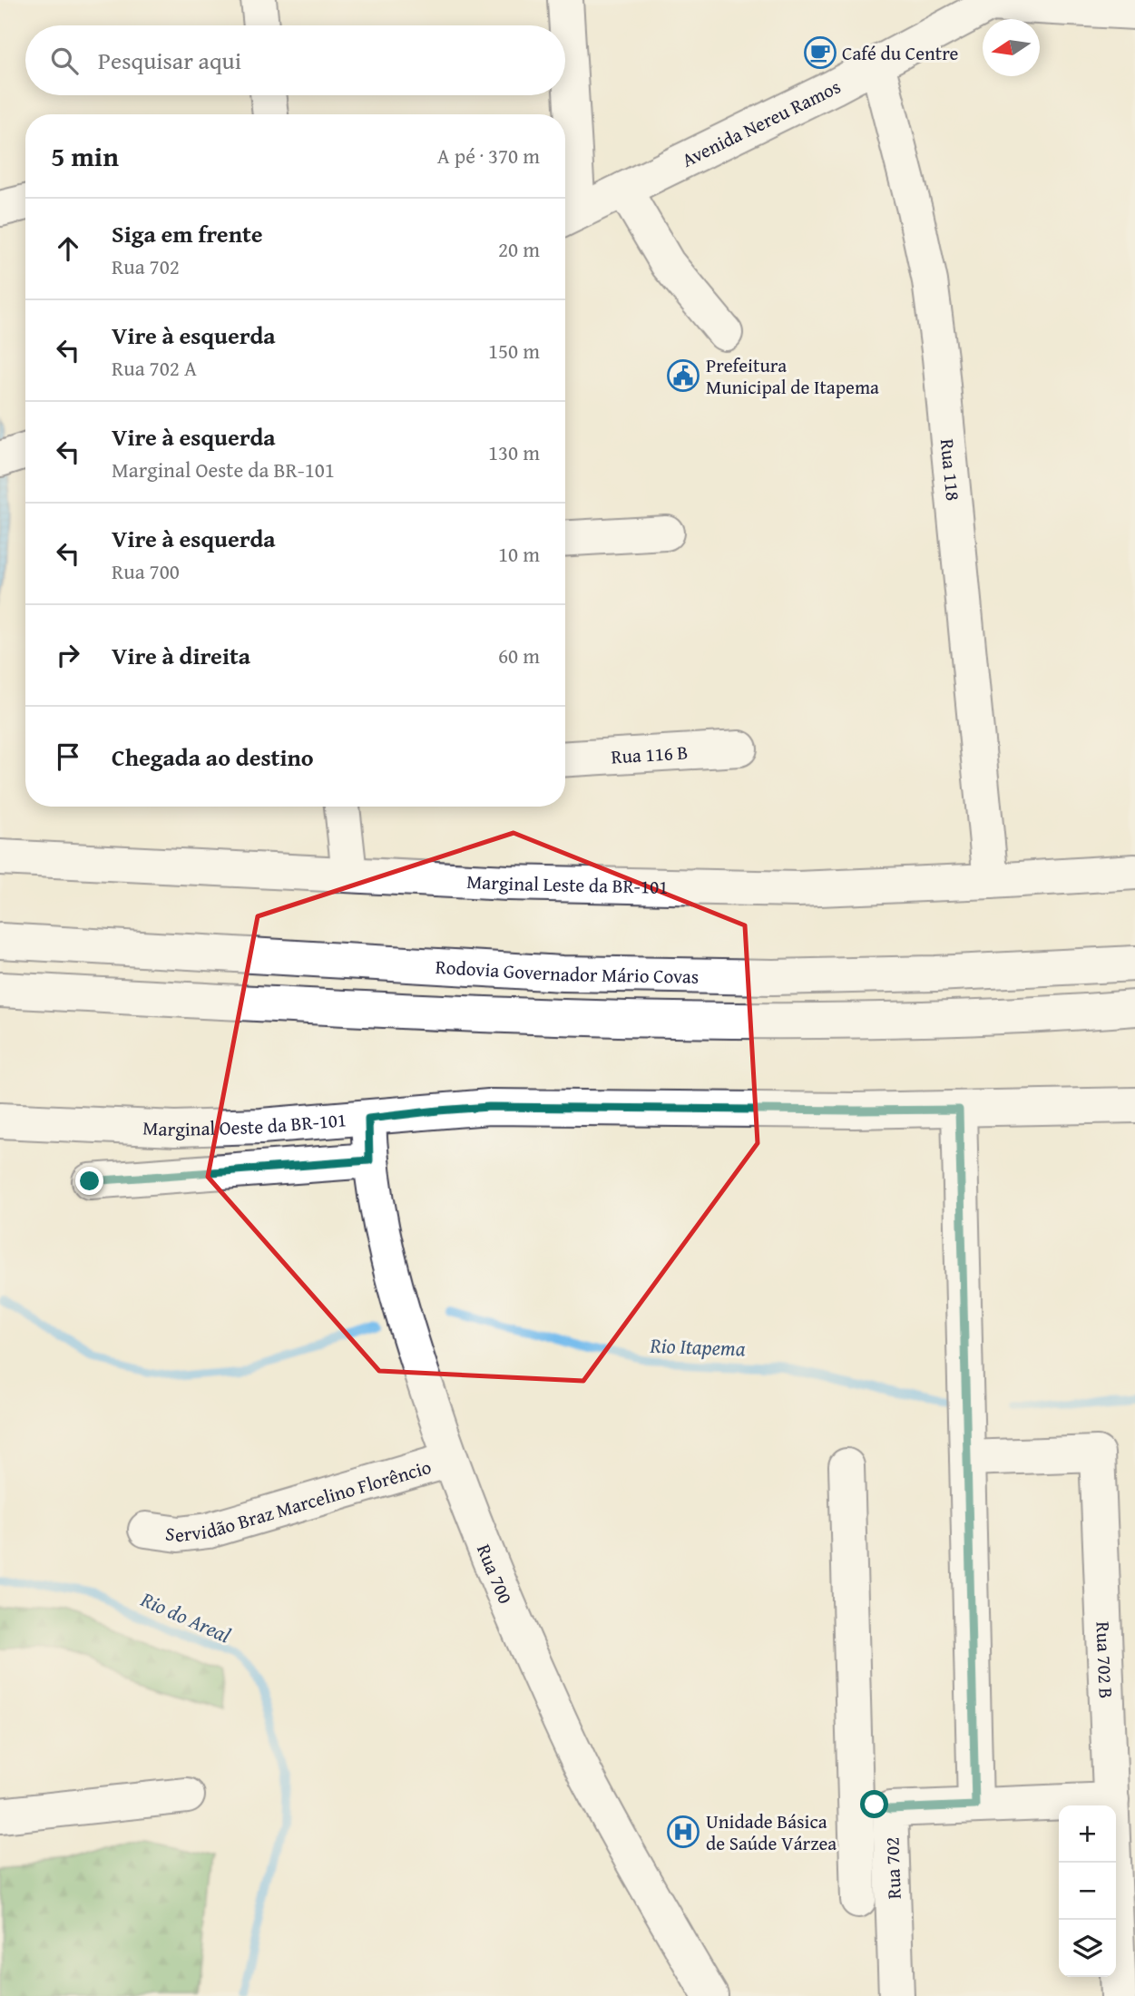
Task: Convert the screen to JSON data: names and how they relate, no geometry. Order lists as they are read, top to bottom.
{
  "streets": {
    "main road": [
      "Avenida Nereu Ramos",
      "Rua 118",
      "Rua 116 B",
      "Marginal Leste da BR-101",
      "Rodovia Governador Mário Covas",
      "Marginal Oeste da BR-101",
      "Servidão Braz Marcelino Florêncio",
      "Rua 700",
      "Rua 702 B",
      "Rua 702"
    ]
  },
  "crossings": [
    ["Avenida Nereu Ramos", "Rua 118"],
    ["Rua 118", "Marginal Leste da BR-101"],
    ["Marginal Oeste da BR-101", "Rua 700"],
    ["Servidão Braz Marcelino Florêncio", "Rua 700"],
    ["Rua 702 B", "Rua 702"]
  ],
  "water": ["Rio Itapema", "Rio do Areal"],
  "places": {
    "cafe": ["Café du Centre"],
    "public building": ["Prefeitura Municipal de Itapema"],
    "hospital": ["Unidade Básica de Saúde Várzea"]
  },
  "north": "left",
  "page": {
    "search": "Pesquisar aqui",
    "heading": ["5 min", "A pé · 370 m"],
    "list": [
      ["Siga em frente", "Rua 702", "20 m"],
      ["Vire à esquerda", "Rua 702 A", "150 m"],
      ["Vire à esquerda", "Marginal Oeste da BR-101", "130 m"],
      ["Vire à esquerda", "Rua 700", "10 m"],
      ["Vire à direita", "60 m"],
      "Chegada ao destino"
    ],
    "map_buttons": ["+", "−"]
  }
}
